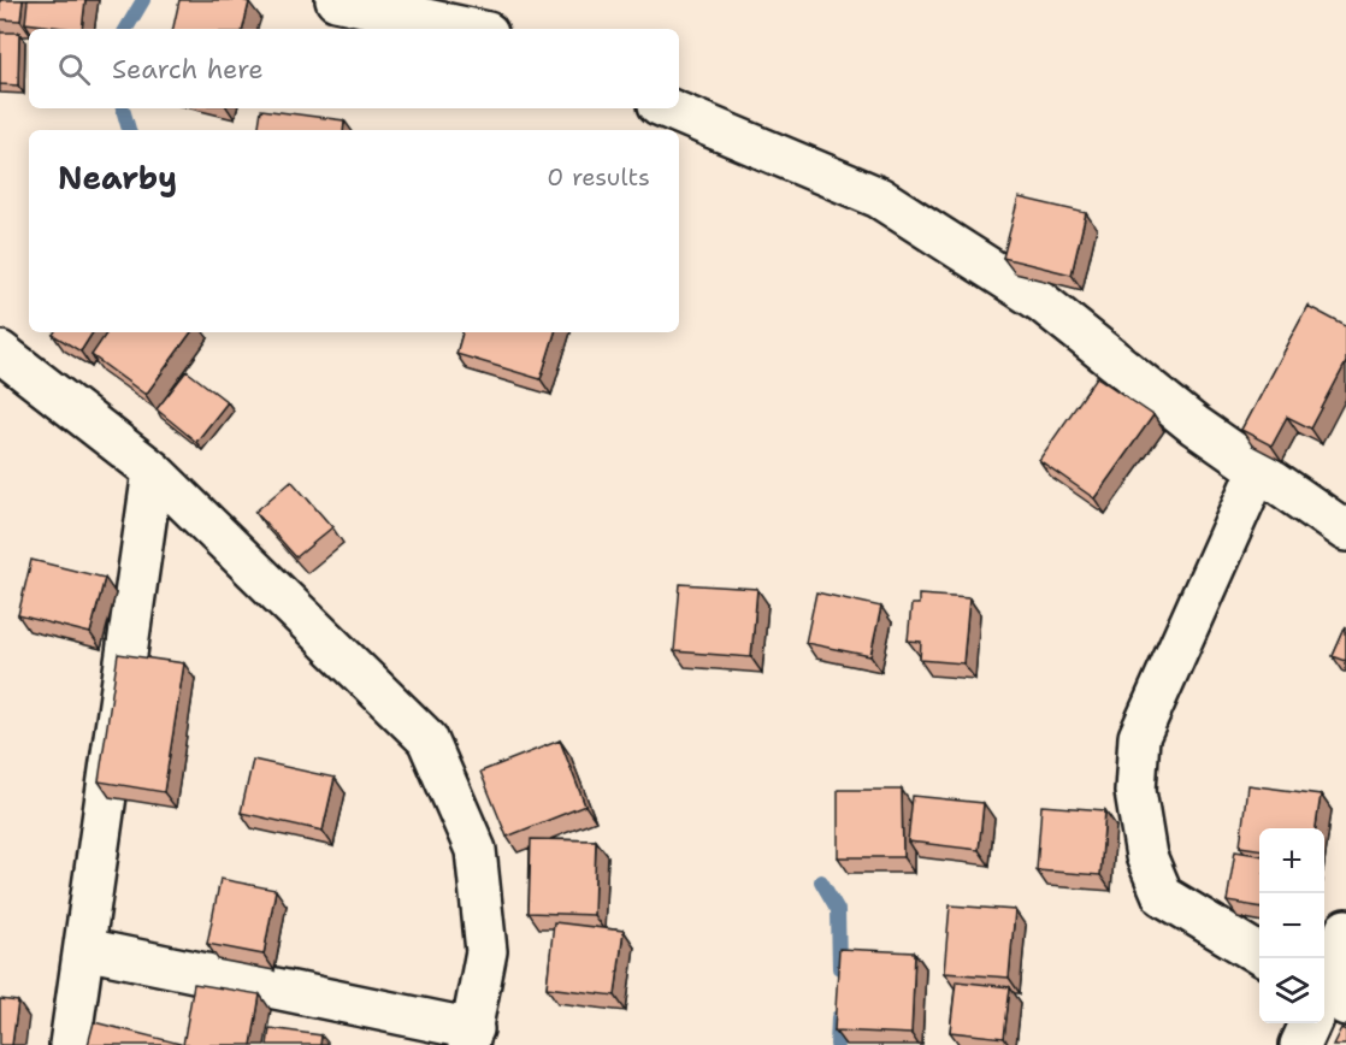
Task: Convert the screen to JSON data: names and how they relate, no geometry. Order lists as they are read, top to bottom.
{
  "page": {
    "search": "Search here",
    "heading": ["Nearby", "0 results"],
    "map_buttons": ["+", "−"]
  }
}
